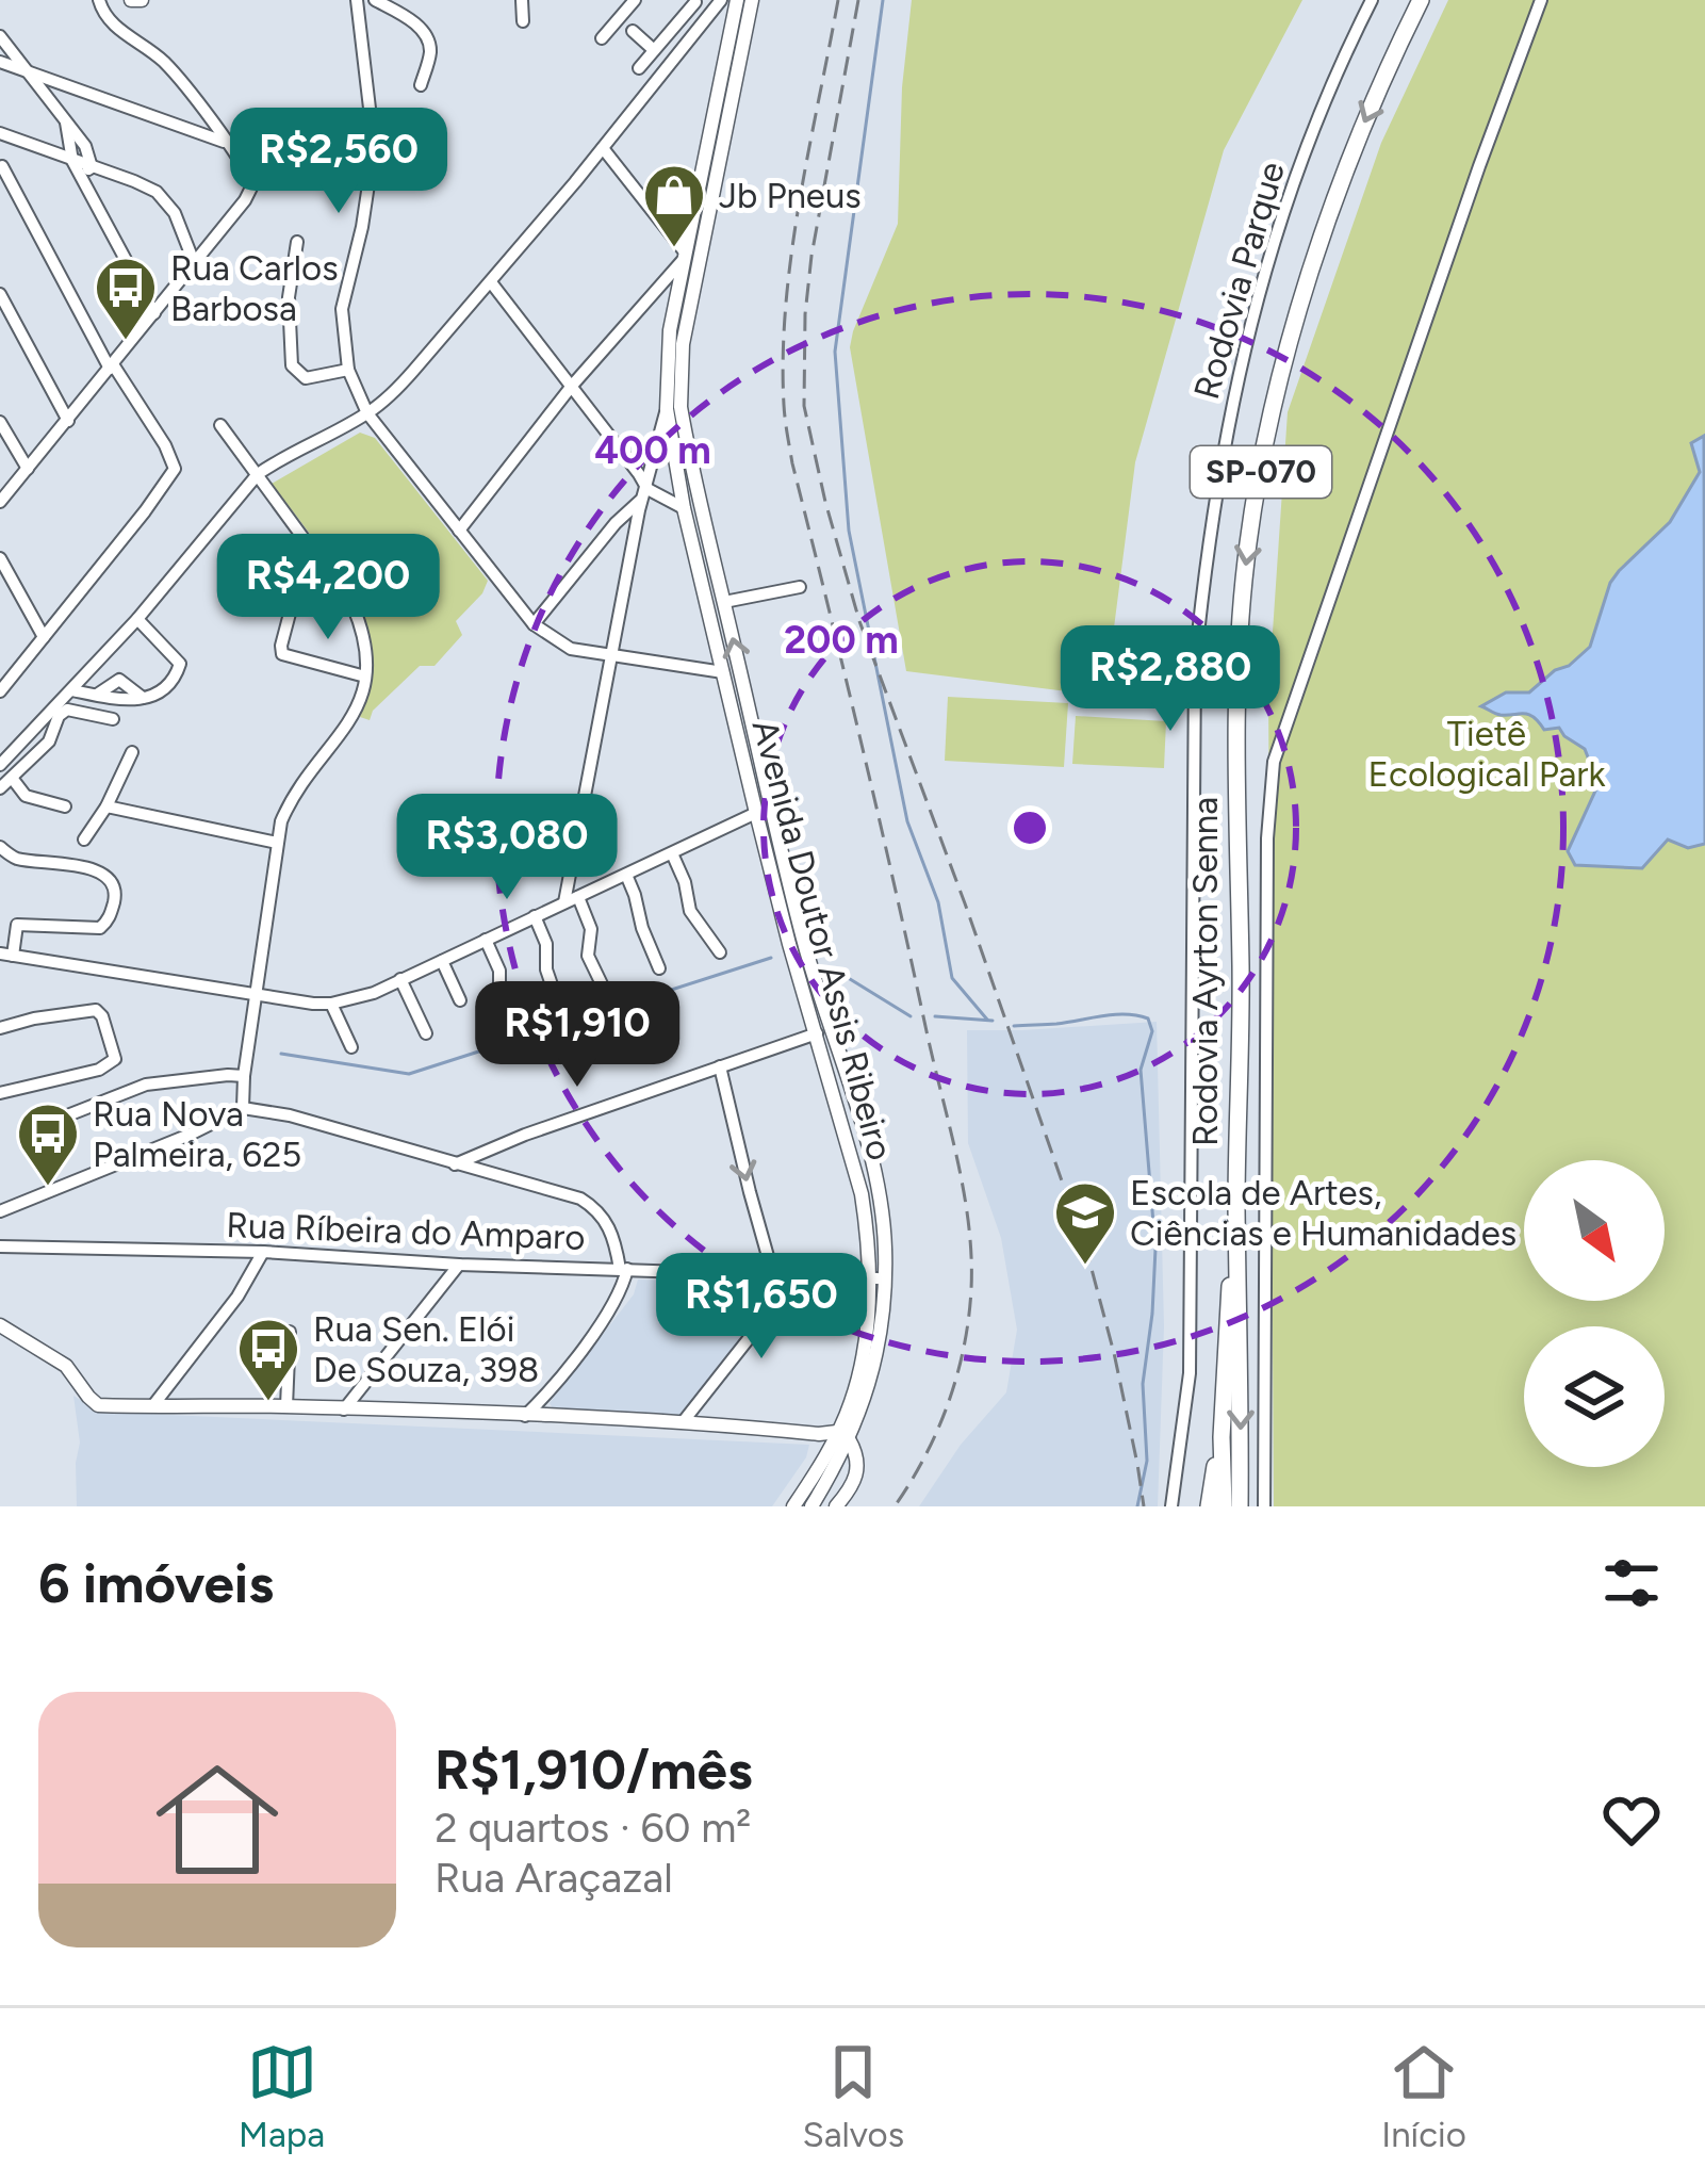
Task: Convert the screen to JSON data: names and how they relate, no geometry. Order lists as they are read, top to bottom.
{
  "streets": {
    "highway": ["SP-070", "Rodovia Ayrton Senna"],
    "main road": ["Avenida Doutor Assis Ribeiro"],
    "street": ["Rodovia Parque", "Rua Ríbeira do Amparo"]
  },
  "crossings": [
    ["Avenida Doutor Assis Ribeiro", "Rua Ríbeira do Amparo"]
  ],
  "one_way": ["Rodovia Ayrton Senna"],
  "parks": ["Tietê Ecological Park"],
  "places": {
    "shop": ["Jb Pneus"],
    "bus stop": ["Rua Carlos Barbosa", "Rua Nova Palmeira, 625", "Rua Sen. Elói De Souza, 398"],
    "school or university": ["Escola de Artes, Ciências e Humanidades"]
  },
  "north": "bottom right",
  "page": {
    "price": [
      "R$2,560",
      "R$4,200",
      "R$2,880",
      "R$3,080",
      "R$1,910",
      "R$1,650"
    ],
    "heading": "6 imóveis",
    "list": [
      {
        "name": "R$1,910/mês",
        "note": "2 quartos · 60 m² · Rua Araçazal"
      }
    ],
    "tabs": ["Mapa", "Salvos", "Início"]
  },
  "rings": ["400 m", "200 m"]
}
